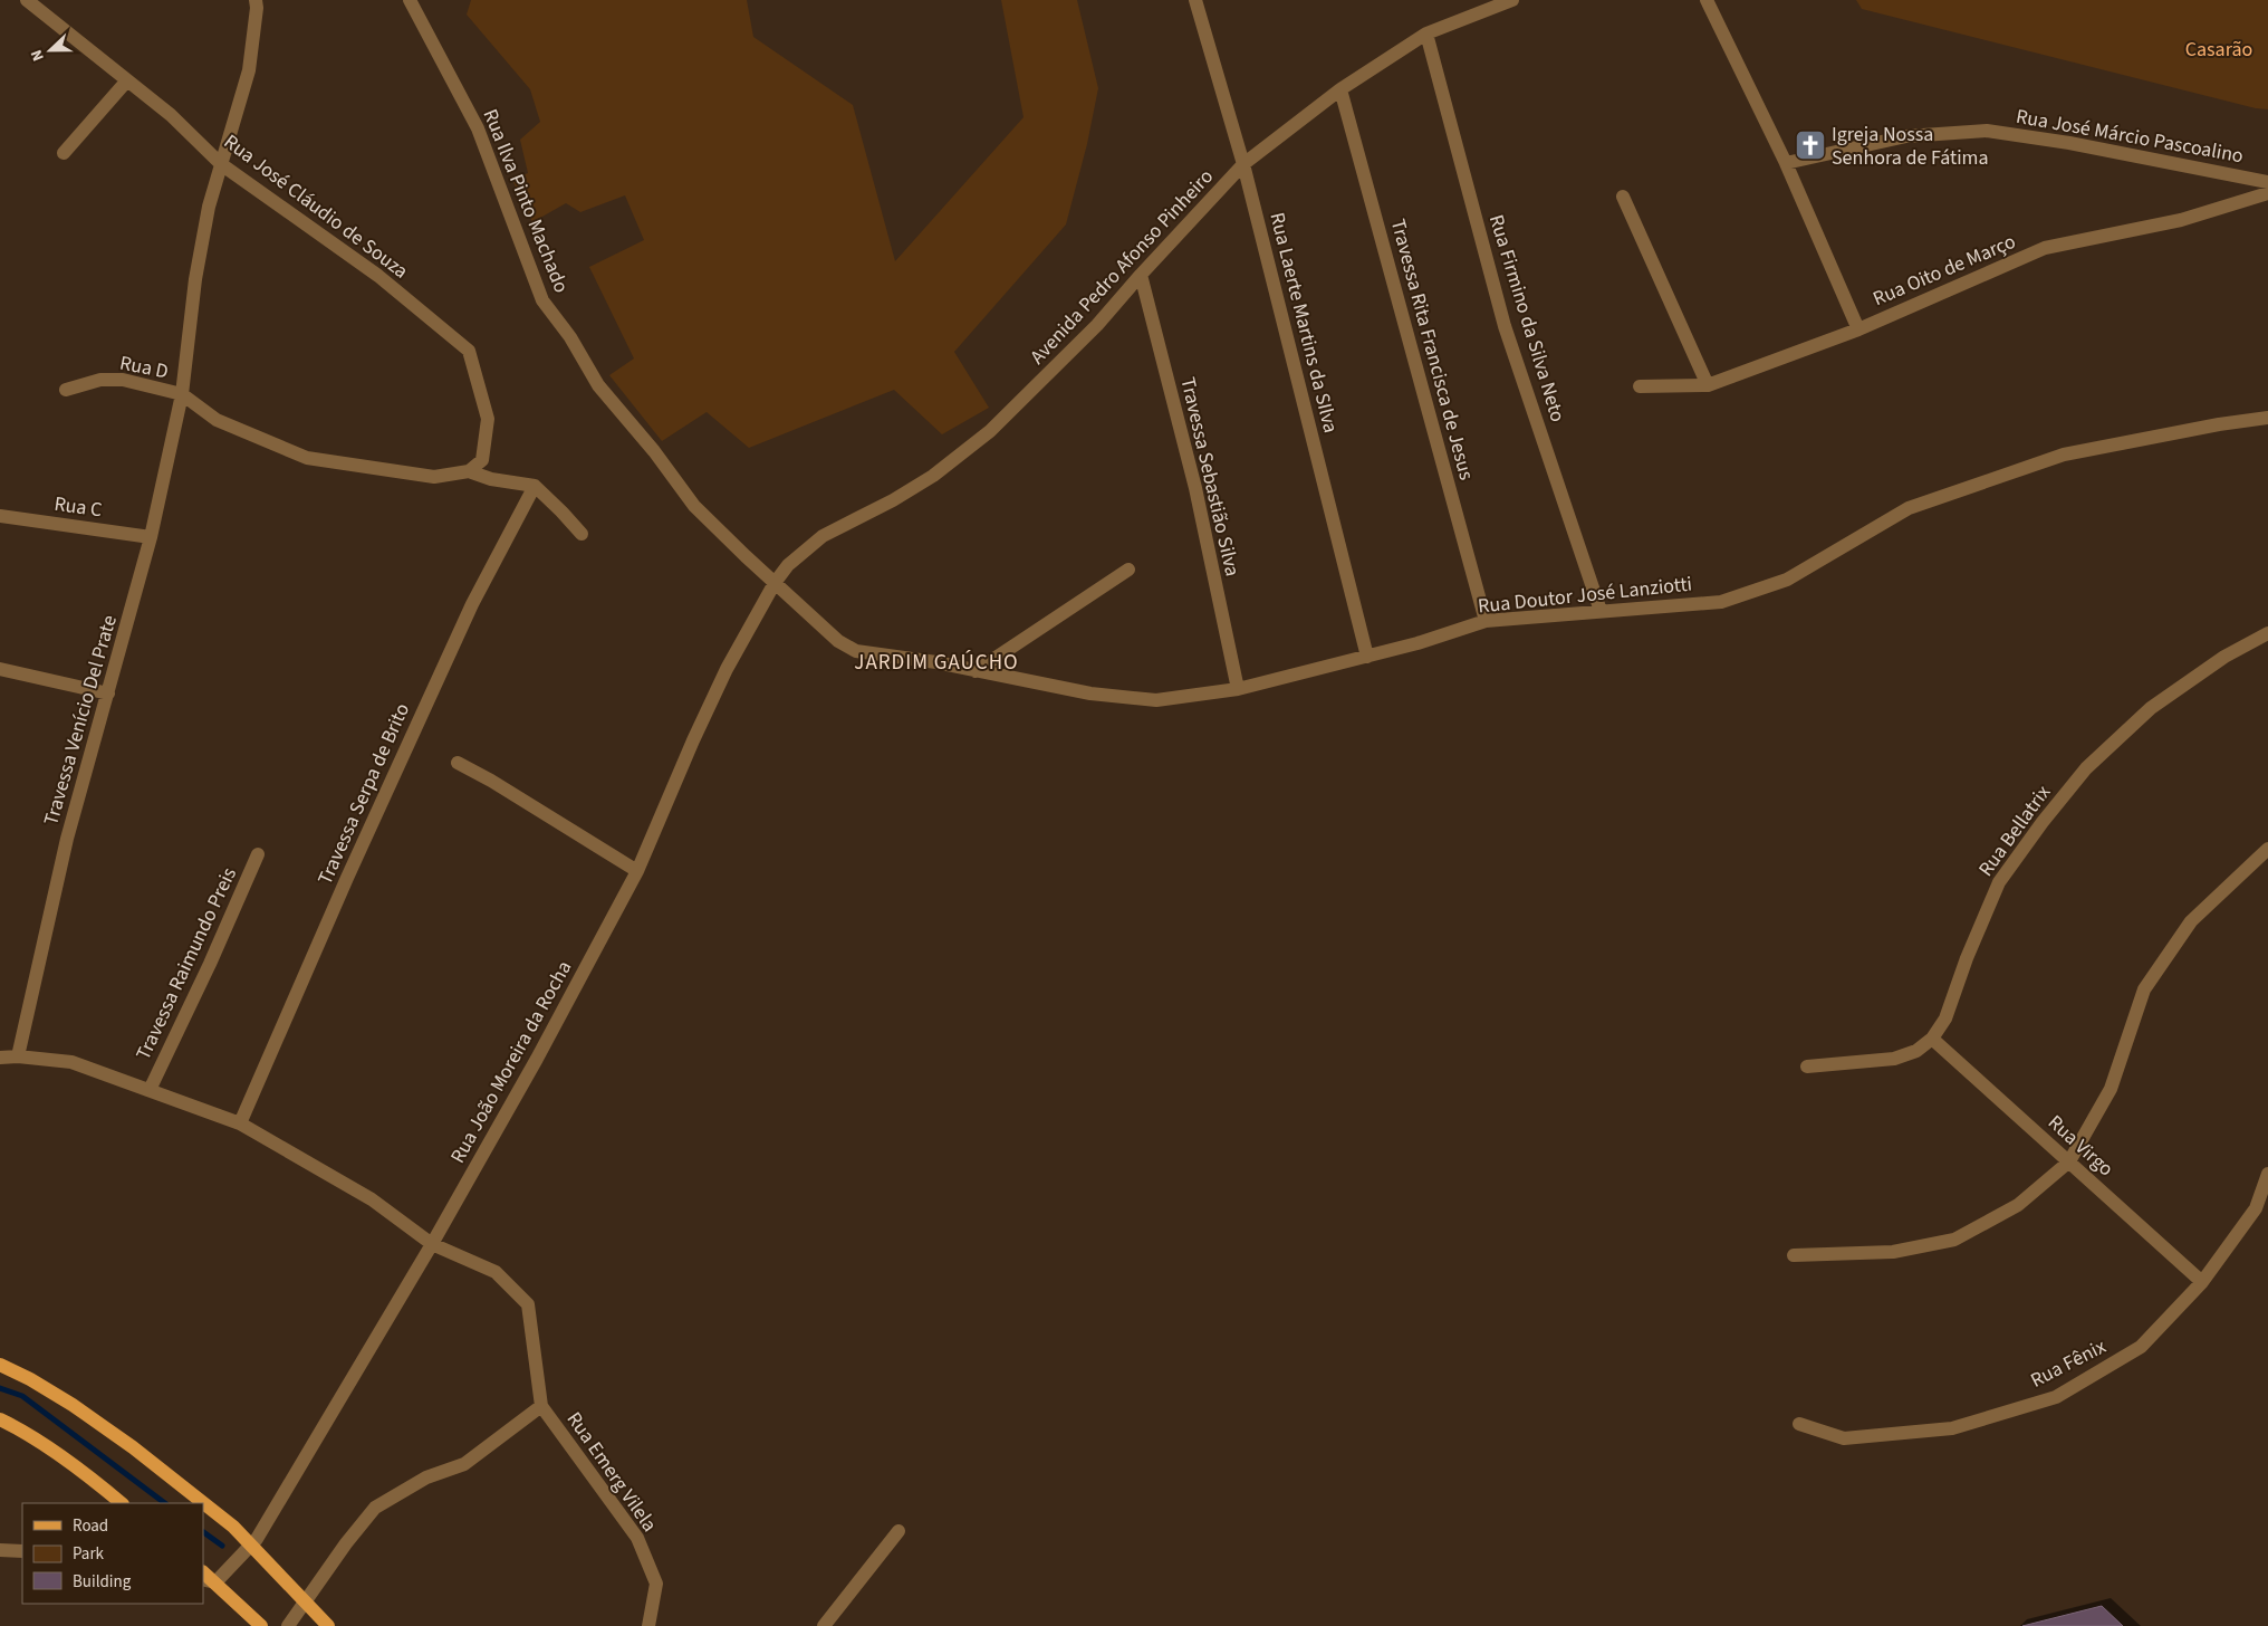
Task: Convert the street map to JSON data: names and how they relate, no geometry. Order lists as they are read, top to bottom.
{
  "streets": {
    "street": [
      "Rua José Márcio Pascoalino",
      "Rua Ilva Pinto Machado",
      "Rua José Cláudio de Souza",
      "Avenida Pedro Afonso Pinheiro",
      "Rua Oito de Março",
      "Rua Firmino da Silva Neto",
      "Rua Laerte Martins da SIlva",
      "Travessa Rita Francisca de Jesus",
      "Rua D",
      "Travessa Sebastião Silva",
      "Rua C",
      "Rua Doutor José Lanziotti",
      "Travessa Venício Del Prate",
      "Travessa Serpa de Brito",
      "Rua Bellatrix",
      "Travessa Raimundo Preis",
      "Rua João Moreira da Rocha",
      "Rua Virgo",
      "Rua Fênix",
      "Rua Emerg Vilela"
    ]
  },
  "crossings": [
    ["Rua Ilva Pinto Machado", "Avenida Pedro Afonso Pinheiro"],
    ["Rua Ilva Pinto Machado", "Rua Doutor José Lanziotti"],
    ["Rua Ilva Pinto Machado", "Rua João Moreira da Rocha"],
    ["Avenida Pedro Afonso Pinheiro", "Rua Firmino da Silva Neto"],
    ["Avenida Pedro Afonso Pinheiro", "Rua Laerte Martins da SIlva"],
    ["Avenida Pedro Afonso Pinheiro", "Travessa Rita Francisca de Jesus"],
    ["Avenida Pedro Afonso Pinheiro", "Travessa Sebastião Silva"],
    ["Avenida Pedro Afonso Pinheiro", "Rua Doutor José Lanziotti"],
    ["Avenida Pedro Afonso Pinheiro", "Rua João Moreira da Rocha"],
    ["Rua Firmino da Silva Neto", "Rua Doutor José Lanziotti"],
    ["Rua Laerte Martins da SIlva", "Rua Doutor José Lanziotti"],
    ["Travessa Rita Francisca de Jesus", "Rua Doutor José Lanziotti"],
    ["Rua D", "Travessa Venício Del Prate"],
    ["Travessa Sebastião Silva", "Rua Doutor José Lanziotti"],
    ["Rua C", "Travessa Venício Del Prate"],
    ["Rua Doutor José Lanziotti", "Rua João Moreira da Rocha"],
    ["Rua Bellatrix", "Rua Virgo"],
    ["Rua Virgo", "Rua Fênix"]
  ],
  "districts": ["JARDIM GAÚCHO"],
  "parks": ["Casarão"],
  "places": {
    "church": ["Igreja Nossa Senhora de Fátima"]
  },
  "legend": ["Road", "Park", "Building"],
  "north": "left"
}
